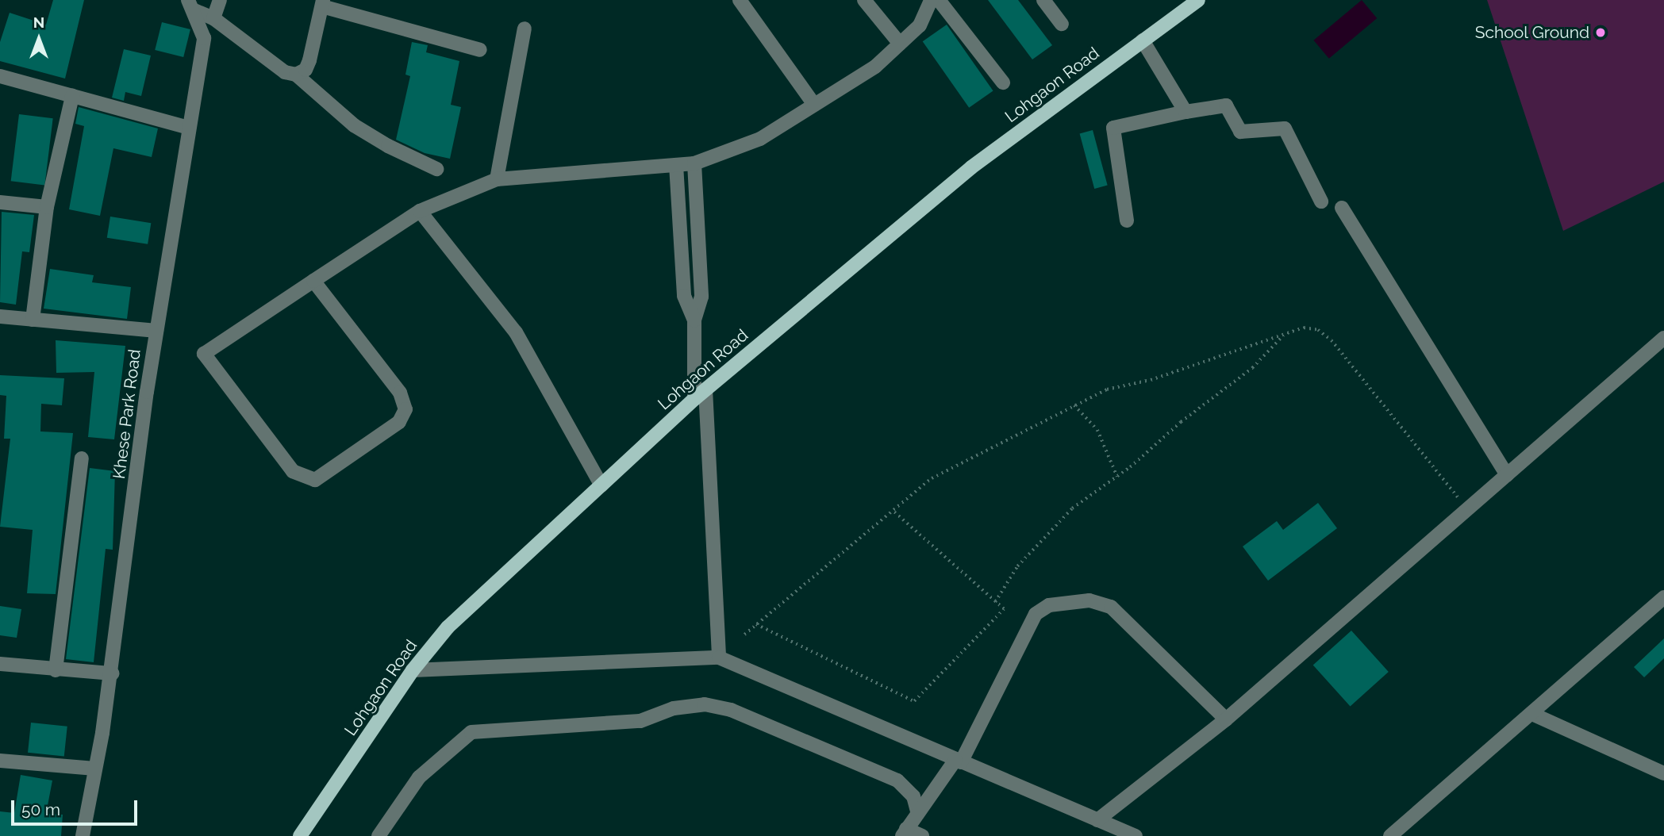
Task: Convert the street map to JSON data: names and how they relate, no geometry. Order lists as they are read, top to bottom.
{
  "streets": {
    "main road": ["Lohgaon Road"],
    "street": ["Khese Park Road"]
  },
  "places": ["School Ground"],
  "scale_bar": "50 m",
  "north": "top"
}
